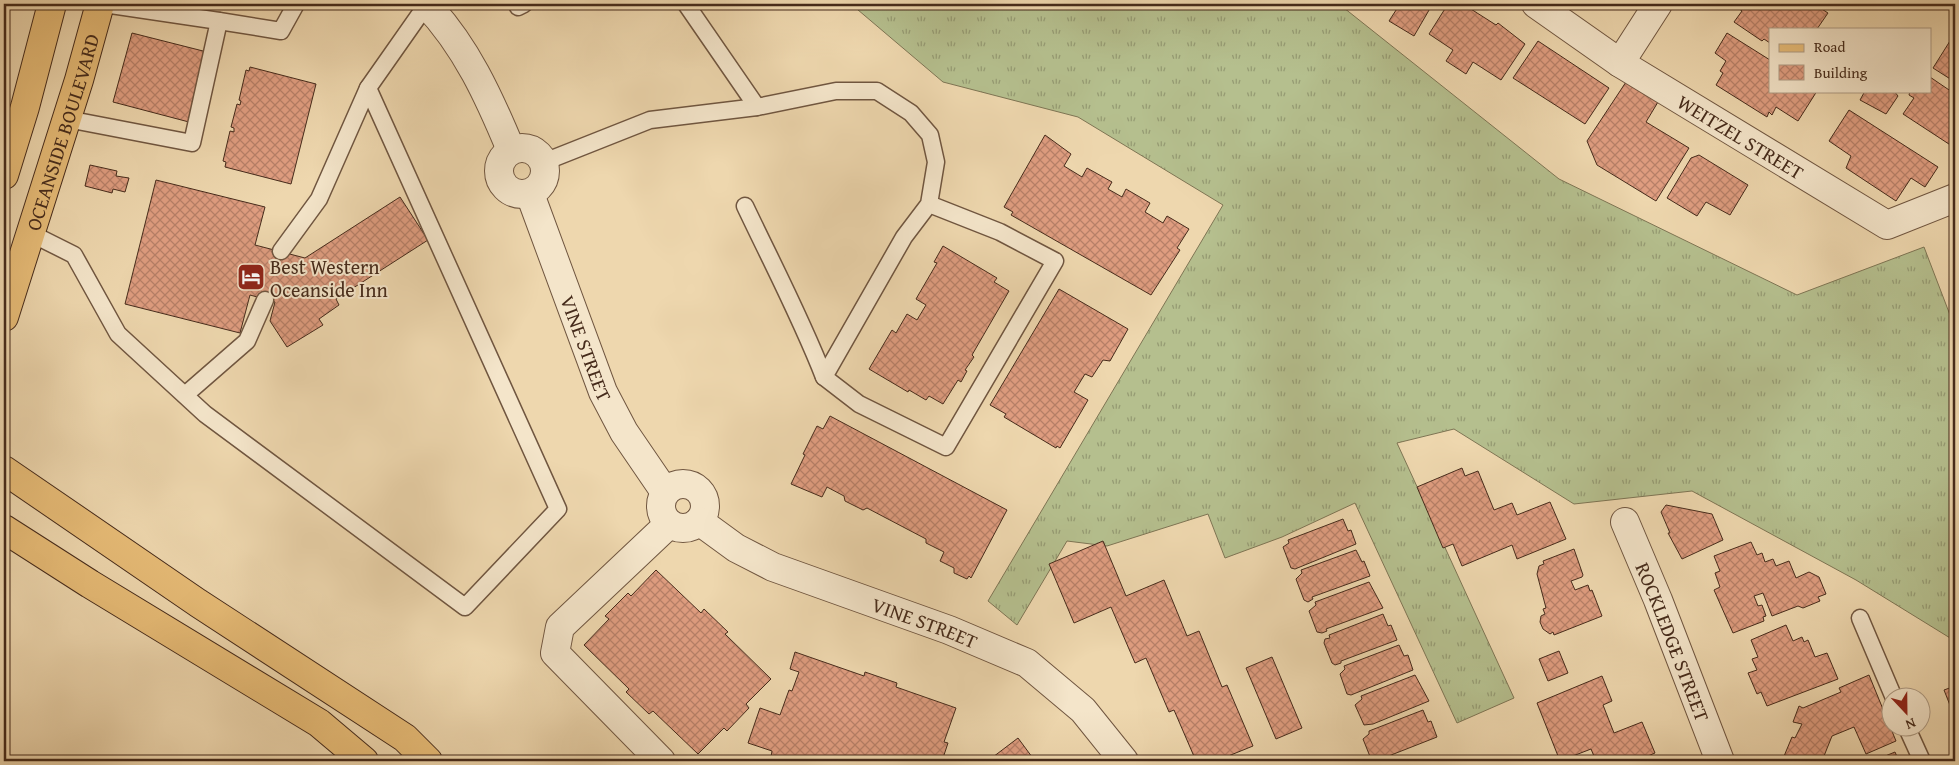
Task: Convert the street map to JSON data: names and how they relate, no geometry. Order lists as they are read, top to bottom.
{
  "streets": {
    "main road": ["OCEANSIDE BOULEVARD"],
    "street": ["WEITZEL STREET", "VINE STREET", "ROCKLEDGE STREET"]
  },
  "places": {
    "hotel": ["Best Western Oceanside Inn"]
  },
  "legend": ["Road", "Building"],
  "north": "bottom"
}
